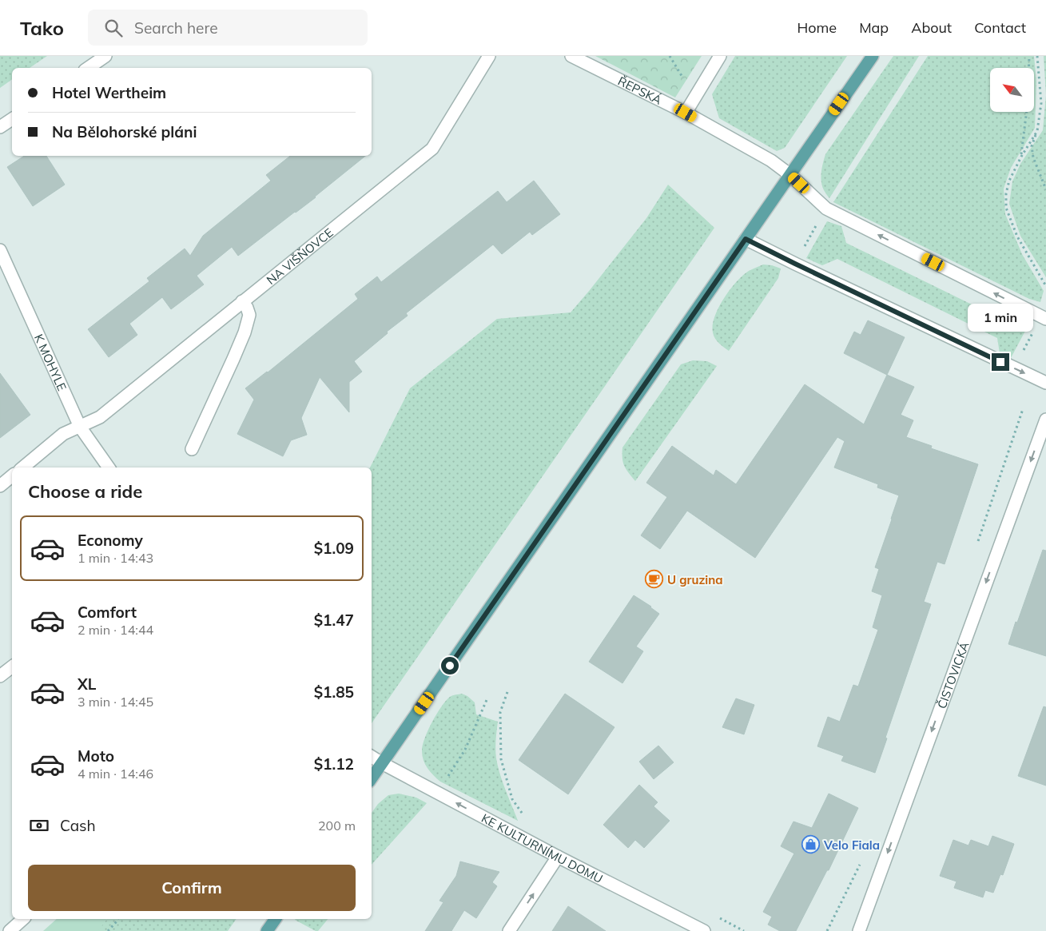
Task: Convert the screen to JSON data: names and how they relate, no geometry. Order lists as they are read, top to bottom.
{
  "streets": {
    "street": [
      "ŘEPSKÁ",
      "NA VIŠŇOVCE",
      "K MOHYLE",
      "ČISTOVICKÁ",
      "KE KULTURNÍMU DOMU"
    ]
  },
  "crossings": [
    ["NA VIŠŇOVCE", "K MOHYLE"]
  ],
  "one_way": ["ČISTOVICKÁ", "KE KULTURNÍMU DOMU"],
  "places": {
    "cafe": ["U gruzina"],
    "shop": ["Velo Fiala"]
  },
  "north": "top left",
  "page": {
    "header": "Tako",
    "search": "Search here",
    "nav": [
      "Home",
      "Map",
      "About",
      "Contact"
    ],
    "banner": ["Hotel Wertheim", "Na Bělohorské pláni"],
    "bubble": "1 min",
    "heading": "Choose a ride",
    "list": [
      {
        "name": "Economy",
        "note": "1 min · 14:43",
        "value": "$1.09"
      },
      {
        "name": "Comfort",
        "note": "2 min · 14:44",
        "value": "$1.47"
      },
      {
        "name": "XL",
        "note": "3 min · 14:45",
        "value": "$1.85"
      },
      {
        "name": "Moto",
        "note": "4 min · 14:46",
        "value": "$1.12"
      }
    ],
    "pay": ["Cash", "200 m"],
    "buttons": "Confirm"
  }
}
